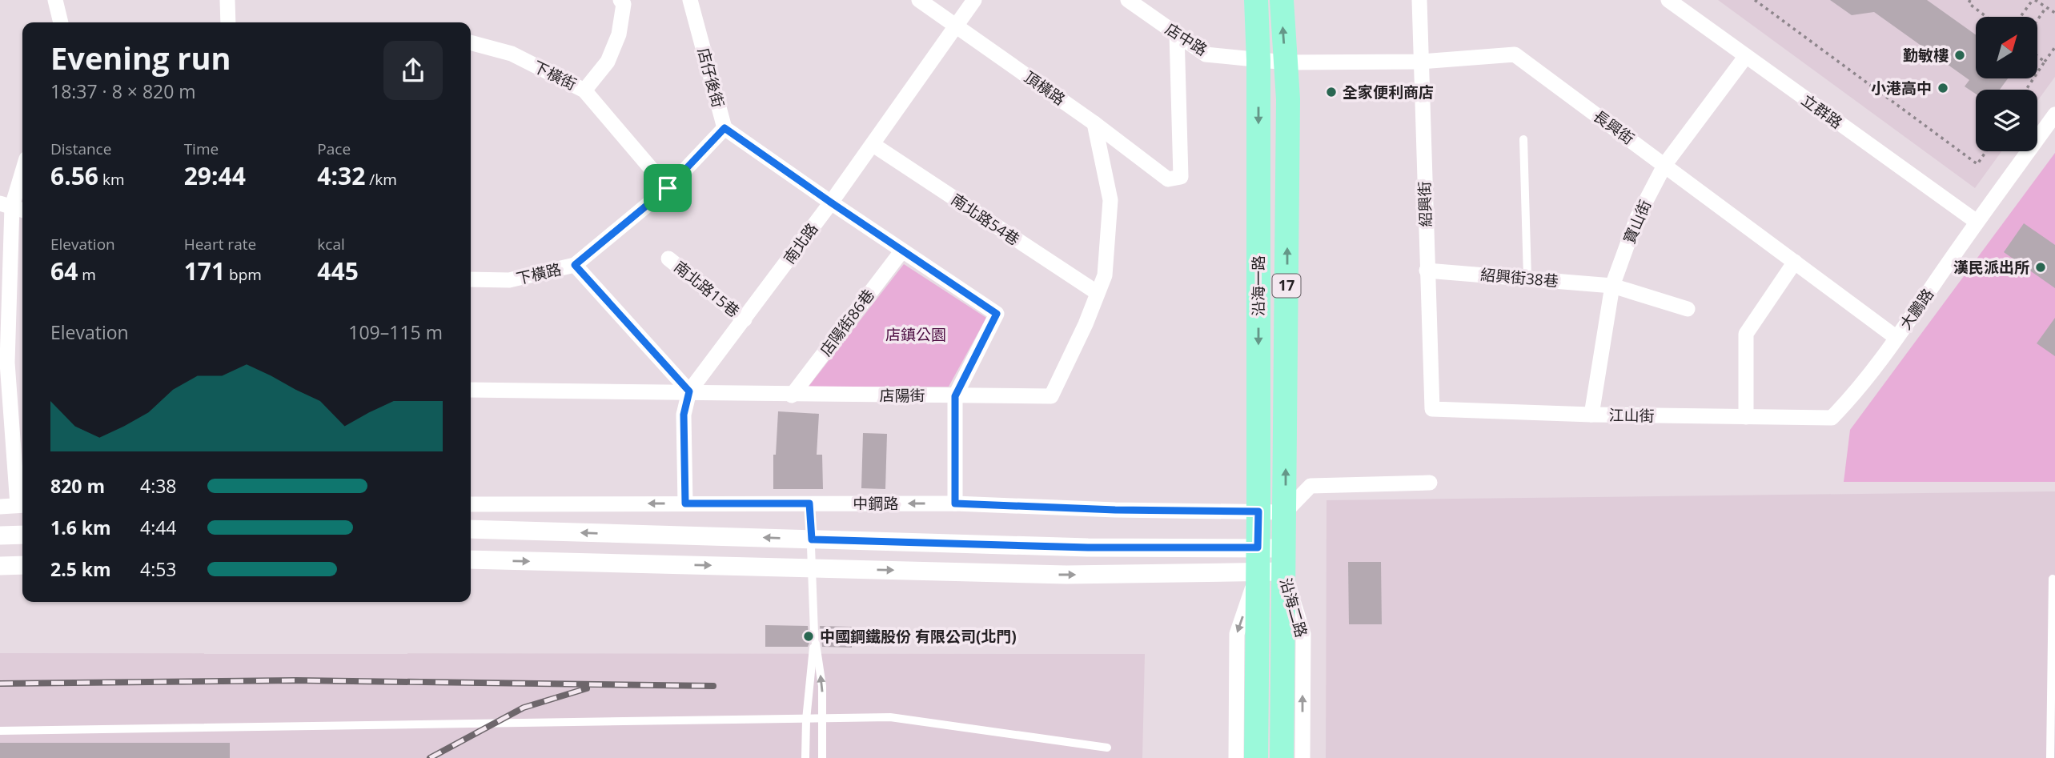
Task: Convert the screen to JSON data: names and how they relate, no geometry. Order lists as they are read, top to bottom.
{
  "streets": {
    "main road": ["沿海一路", "17", "沿海二路"],
    "street": [
      "店中路",
      "下橫街",
      "店仔後街",
      "頂橫路",
      "立群路",
      "長興街",
      "紹興街",
      "南北路54巷",
      "寶山街",
      "南北路",
      "下橫路",
      "紹興街38巷",
      "南北路15巷",
      "大鵬路",
      "店陽街86巷",
      "店陽街",
      "江山街",
      "中鋼路"
    ]
  },
  "crossings": [
    ["店中路", "頂橫路"],
    ["店中路", "長興街"],
    ["店中路", "沿海一路"],
    ["下橫街", "下橫路"],
    ["店仔後街", "南北路"],
    ["店仔後街", "下橫路"],
    ["店仔後街", "店陽街86巷"],
    ["店仔後街", "店陽街"],
    ["頂橫路", "南北路"],
    ["頂橫路", "店陽街"],
    ["立群路", "寶山街"],
    ["立群路", "大鵬路"],
    ["長興街", "紹興街"],
    ["長興街", "寶山街"],
    ["長興街", "沿海一路"],
    ["長興街", "大鵬路"],
    ["紹興街", "紹興街38巷"],
    ["紹興街", "江山街"],
    ["南北路54巷", "南北路"],
    ["南北路54巷", "店陽街"],
    ["寶山街", "紹興街38巷"],
    ["寶山街", "江山街"],
    ["南北路", "南北路15巷"],
    ["南北路", "店陽街"],
    ["南北路", "中鋼路"],
    ["沿海一路", "中鋼路"],
    ["沿海一路", "沿海二路"],
    ["大鵬路", "江山街"],
    ["店陽街86巷", "店陽街"]
  ],
  "parks": ["店鎮公園"],
  "places": [
    "勤敏樓",
    "小港高中",
    "全家便利商店",
    "漢民派出所",
    "中國鋼鐵股份 有限公司(北門)"
  ],
  "north": "top right",
  "page": {
    "heading": ["Evening run", "18:37 · 8 × 820 m"],
    "stats": [
      ["Distance", "6.56 km"],
      ["Time", "29:44"],
      ["Pace", "4:32 /km"],
      ["Elevation", "64 m"],
      ["Heart rate", "171 bpm"],
      ["kcal", "445"]
    ],
    "chart": ["Elevation", "109–115 m"],
    "list": [
      {
        "name": "820 m",
        "note": "4:38"
      },
      {
        "name": "1.6 km",
        "note": "4:44"
      },
      {
        "name": "2.5 km",
        "note": "4:53"
      }
    ]
  }
}
